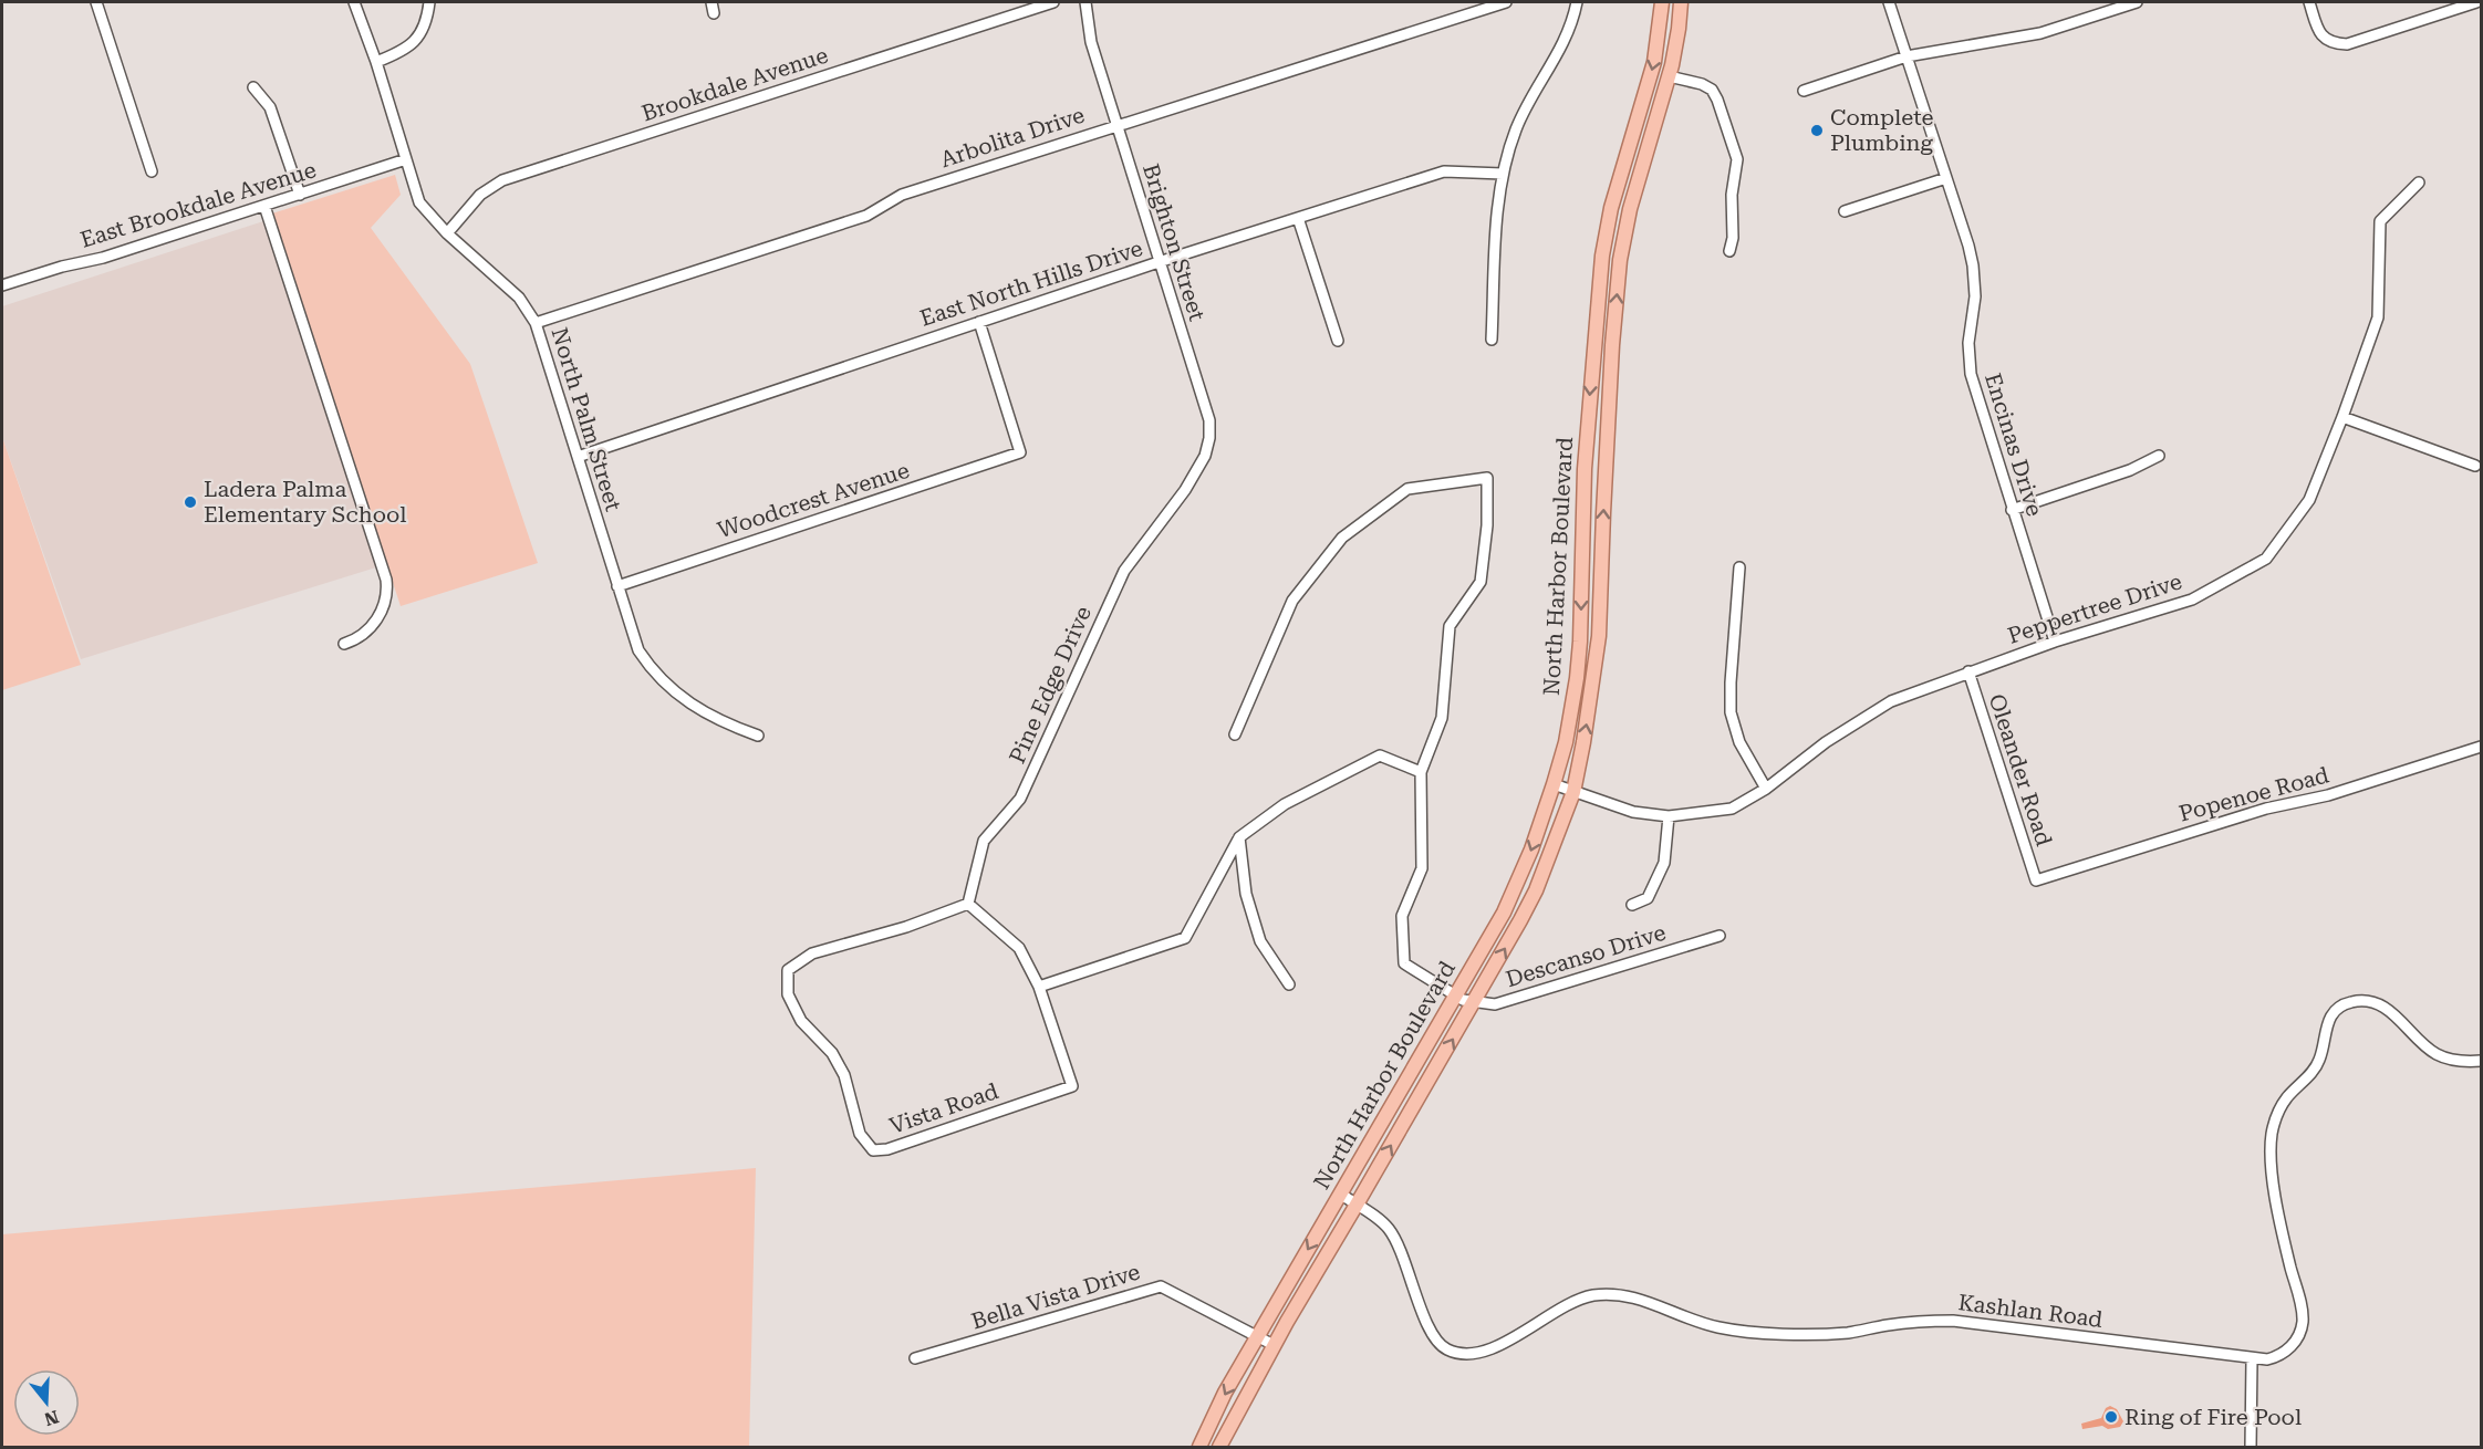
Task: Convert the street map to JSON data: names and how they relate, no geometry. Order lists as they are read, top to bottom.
{
  "streets": {
    "main road": ["North Harbor Boulevard"],
    "street": [
      "Brookdale Avenue",
      "Arbolita Drive",
      "East Brookdale Avenue",
      "Brighton Street",
      "East North Hills Drive",
      "North Palm Street",
      "Encinas Drive",
      "Woodcrest Avenue",
      "Peppertree Drive",
      "Pine Edge Drive",
      "Oleander Road",
      "Popenoe Road",
      "Descanso Drive",
      "Vista Road",
      "Bella Vista Drive",
      "Kashlan Road"
    ]
  },
  "crossings": [
    ["Brookdale Avenue", "North Palm Street"],
    ["Arbolita Drive", "Brighton Street"],
    ["Arbolita Drive", "North Palm Street"],
    ["East Brookdale Avenue", "North Palm Street"],
    ["Brighton Street", "East North Hills Drive"],
    ["Brighton Street", "Pine Edge Drive"],
    ["East North Hills Drive", "North Palm Street"],
    ["East North Hills Drive", "Woodcrest Avenue"],
    ["North Palm Street", "Woodcrest Avenue"],
    ["Encinas Drive", "Peppertree Drive"],
    ["North Harbor Boulevard", "Peppertree Drive"],
    ["North Harbor Boulevard", "Descanso Drive"],
    ["North Harbor Boulevard", "Bella Vista Drive"],
    ["North Harbor Boulevard", "Kashlan Road"],
    ["Peppertree Drive", "Oleander Road"],
    ["Pine Edge Drive", "Vista Road"],
    ["Oleander Road", "Popenoe Road"]
  ],
  "places": ["Complete Plumbing", "Ladera Palma Elementary School", "Ring of Fire Pool"],
  "north": "bottom"
}
